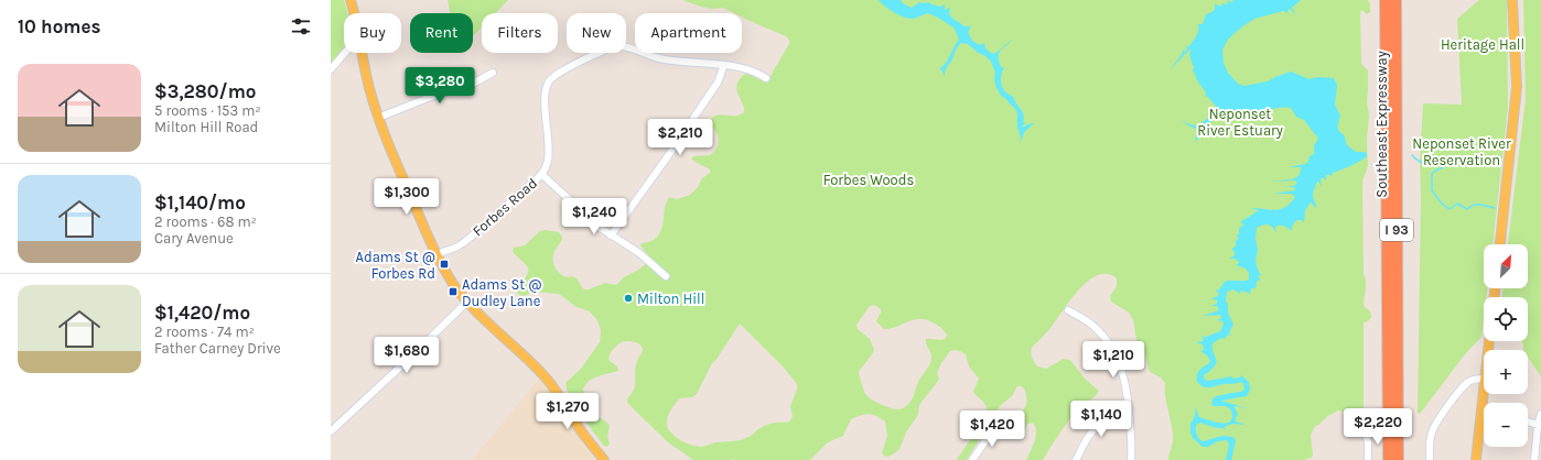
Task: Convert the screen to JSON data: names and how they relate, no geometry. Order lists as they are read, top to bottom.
{
  "streets": {
    "highway": ["Southeast Expressway", "I 93"],
    "street": ["Forbes Road"]
  },
  "parks": [
    "Heritage Hall",
    "Neponset River Estuary",
    "Neponset River Reservation",
    "Forbes Woods"
  ],
  "places": {
    "transit": ["Adams St @ Forbes Rd", "Adams St @ Dudley Lane"],
    "other": ["Milton Hill"]
  },
  "north": "top right",
  "page": {
    "heading": "10 homes",
    "chip": [
      "Buy",
      "Rent",
      "Filters",
      "New",
      "Apartment"
    ],
    "list": [
      {
        "name": "$3,280/mo",
        "note": "5 rooms · 153 m² · Milton Hill Road"
      },
      {
        "name": "$1,140/mo",
        "note": "2 rooms · 68 m² · Cary Avenue"
      },
      {
        "name": "$1,420/mo",
        "note": "2 rooms · 74 m² · Father Carney Drive"
      }
    ],
    "price": [
      "$3,280",
      "$2,210",
      "$1,300",
      "$1,240",
      "$1,680",
      "$1,210",
      "$1,270",
      "$1,140",
      "$2,220",
      "$1,420"
    ],
    "map_buttons": ["+", "−"]
  }
}
